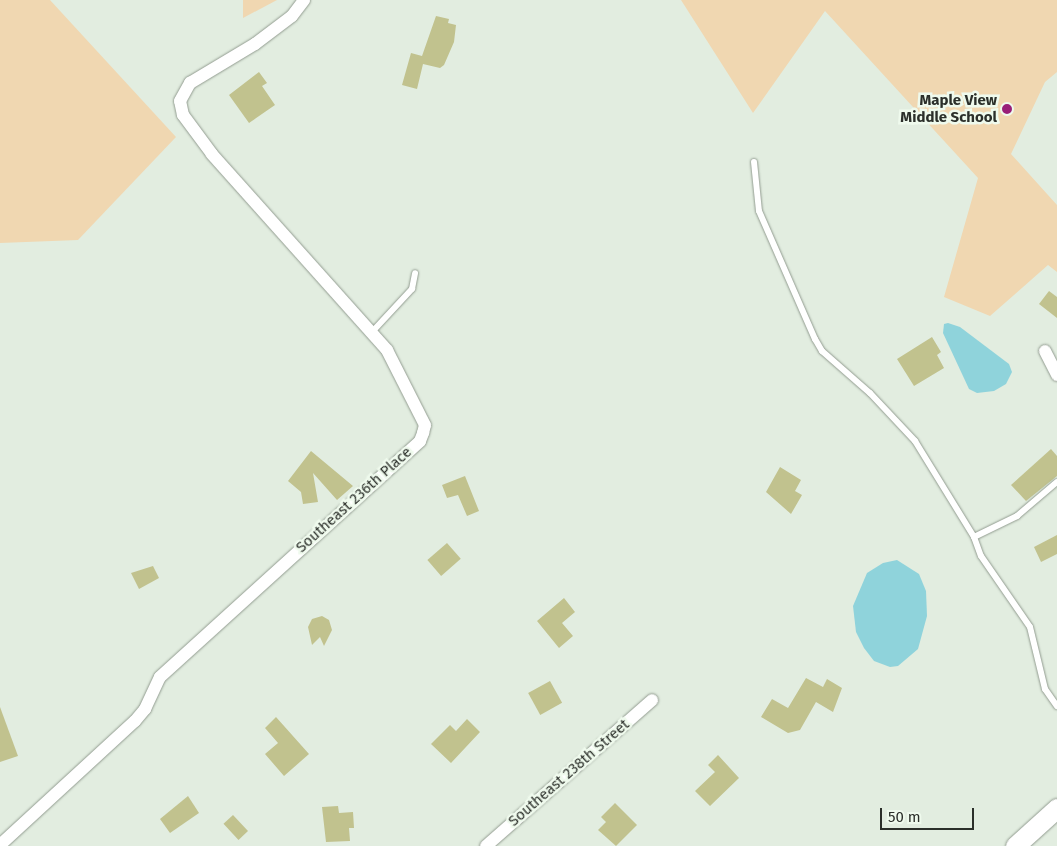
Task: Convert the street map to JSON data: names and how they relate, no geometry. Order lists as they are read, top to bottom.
{
  "streets": {
    "street": ["Southeast 236th Place", "Southeast 238th Street"]
  },
  "places": ["Maple View Middle School"],
  "scale_bar": "50 m"
}
